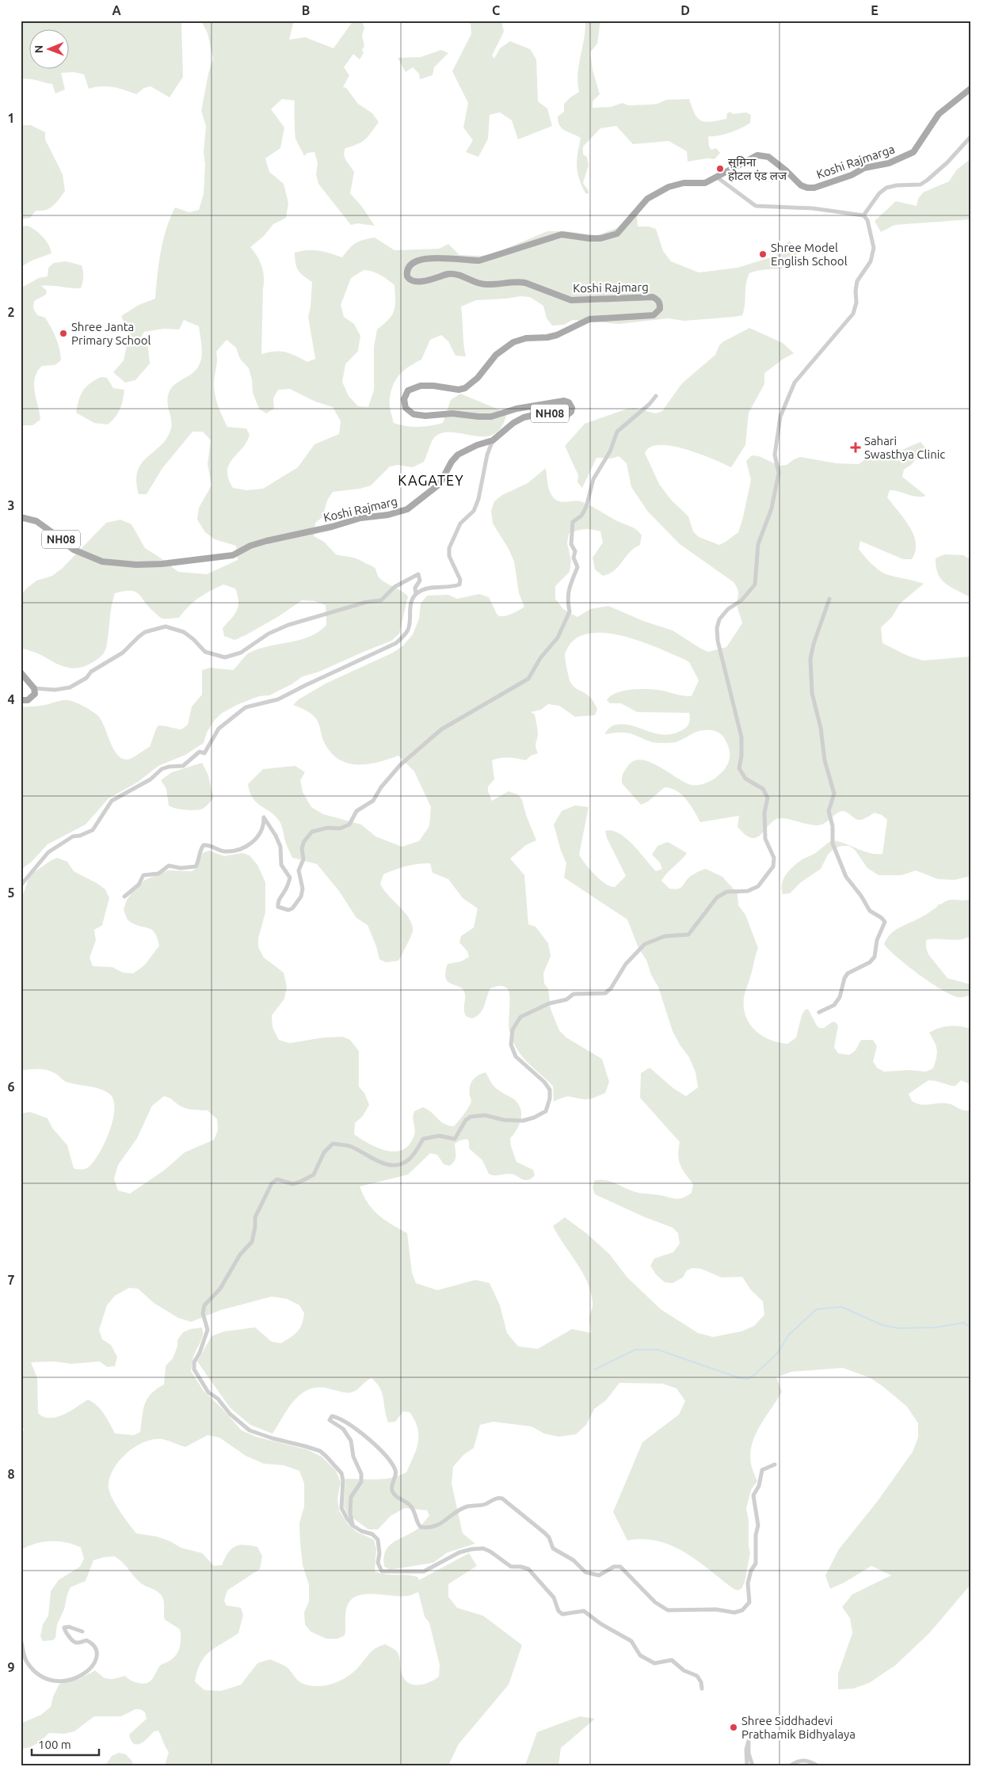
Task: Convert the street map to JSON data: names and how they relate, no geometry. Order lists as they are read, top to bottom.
{
  "streets": {
    "main road": ["Koshi Rajmarga", "Koshi Rajmarg", "NH08"]
  },
  "crossings": [
    ["Koshi Rajmarga", "Koshi Rajmarg"]
  ],
  "districts": ["KAGATEY"],
  "places": {
    "other": [
      "सुमिना होटल एंड लज",
      "Shree Model English School",
      "Shree Janta Primary School",
      "Shree Siddhadevi Prathamik Bidhyalaya"
    ],
    "health": ["Sahari Swasthya Clinic"]
  },
  "scale_bar": "100 m",
  "north": "left",
  "grid": {
    "columns": [
      "A",
      "B",
      "C",
      "D",
      "E"
    ],
    "rows": [
      "1",
      "2",
      "3",
      "4",
      "5",
      "6",
      "7",
      "8",
      "9"
    ]
  }
}
